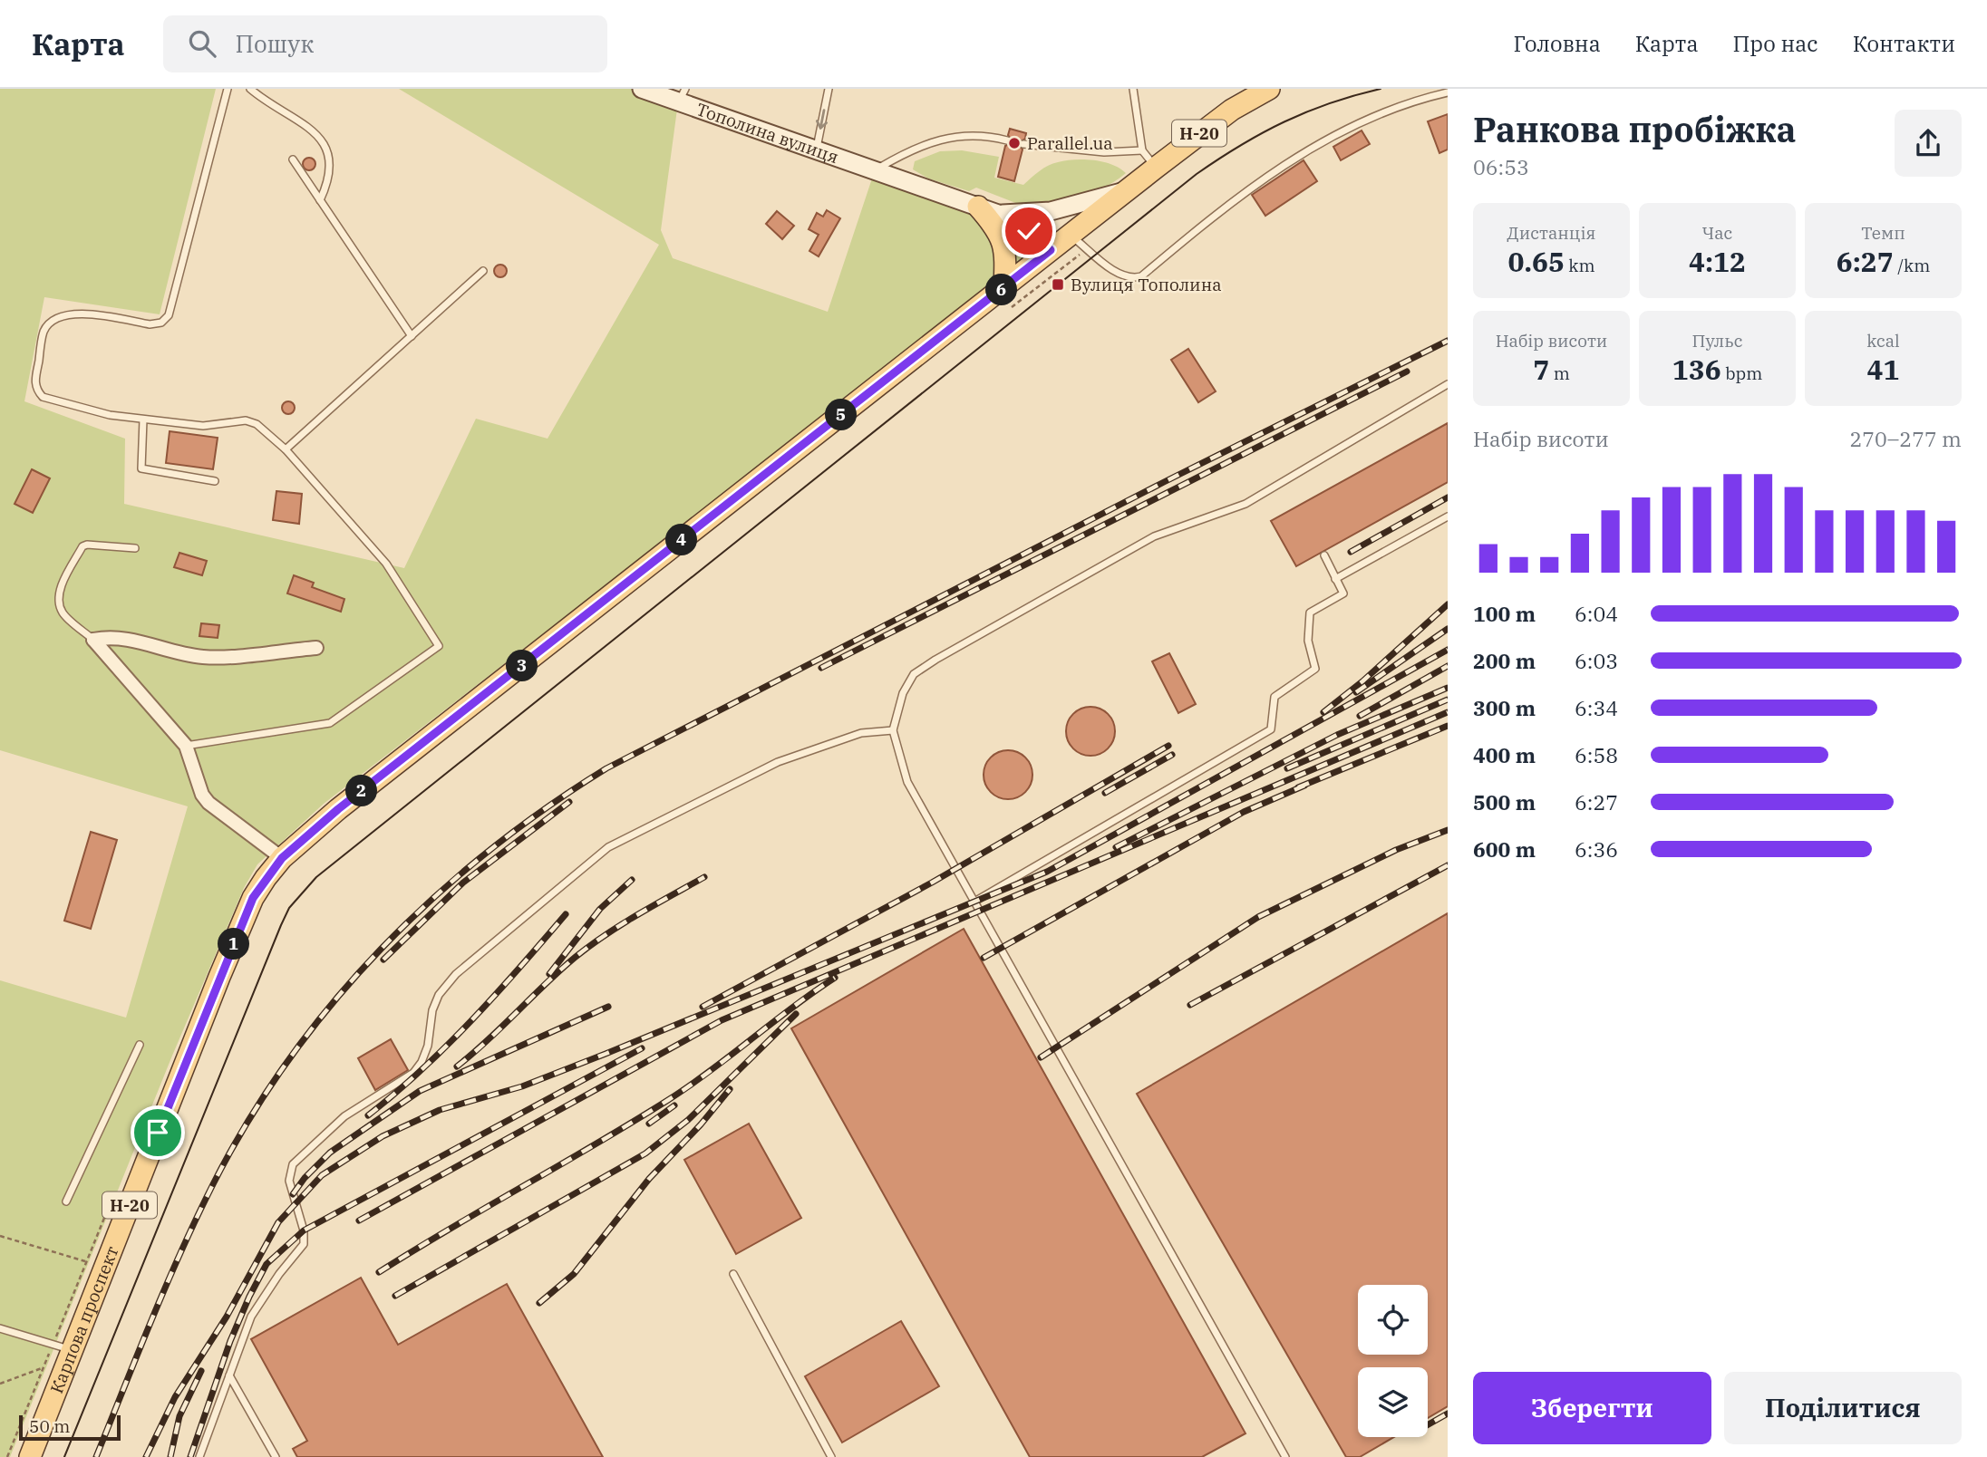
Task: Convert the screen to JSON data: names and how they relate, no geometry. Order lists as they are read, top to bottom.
{
  "streets": {
    "main road": ["Тополина вулиця", "Н-20", "Карпова проспект"]
  },
  "crossings": [
    ["Н-20", "Карпова проспект"]
  ],
  "places": {
    "other": ["Parallel.ua"],
    "transit": ["Вулиця Тополина"]
  },
  "scale_bar": "50 m",
  "page": {
    "header": "Карта",
    "search": "Пошук",
    "nav": [
      "Головна",
      "Карта",
      "Про нас",
      "Контакти"
    ],
    "heading": ["Ранкова пробіжка", "06:53"],
    "stats": [
      ["Дистанція", "0.65 km"],
      ["Час", "4:12"],
      ["Темп", "6:27 /km"],
      ["Набір висоти", "7 m"],
      ["Пульс", "136 bpm"],
      ["kcal", "41"]
    ],
    "pins": [
      "6",
      "5",
      "4",
      "3",
      "2",
      "1"
    ],
    "chart": ["Набір висоти", "270–277 m"],
    "list": [
      {
        "name": "100 m",
        "note": "6:04"
      },
      {
        "name": "200 m",
        "note": "6:03"
      },
      {
        "name": "300 m",
        "note": "6:34"
      },
      {
        "name": "400 m",
        "note": "6:58"
      },
      {
        "name": "500 m",
        "note": "6:27"
      },
      {
        "name": "600 m",
        "note": "6:36"
      }
    ],
    "buttons": ["Зберегти", "Поділитися"],
    "scale": "50 m"
  }
}
